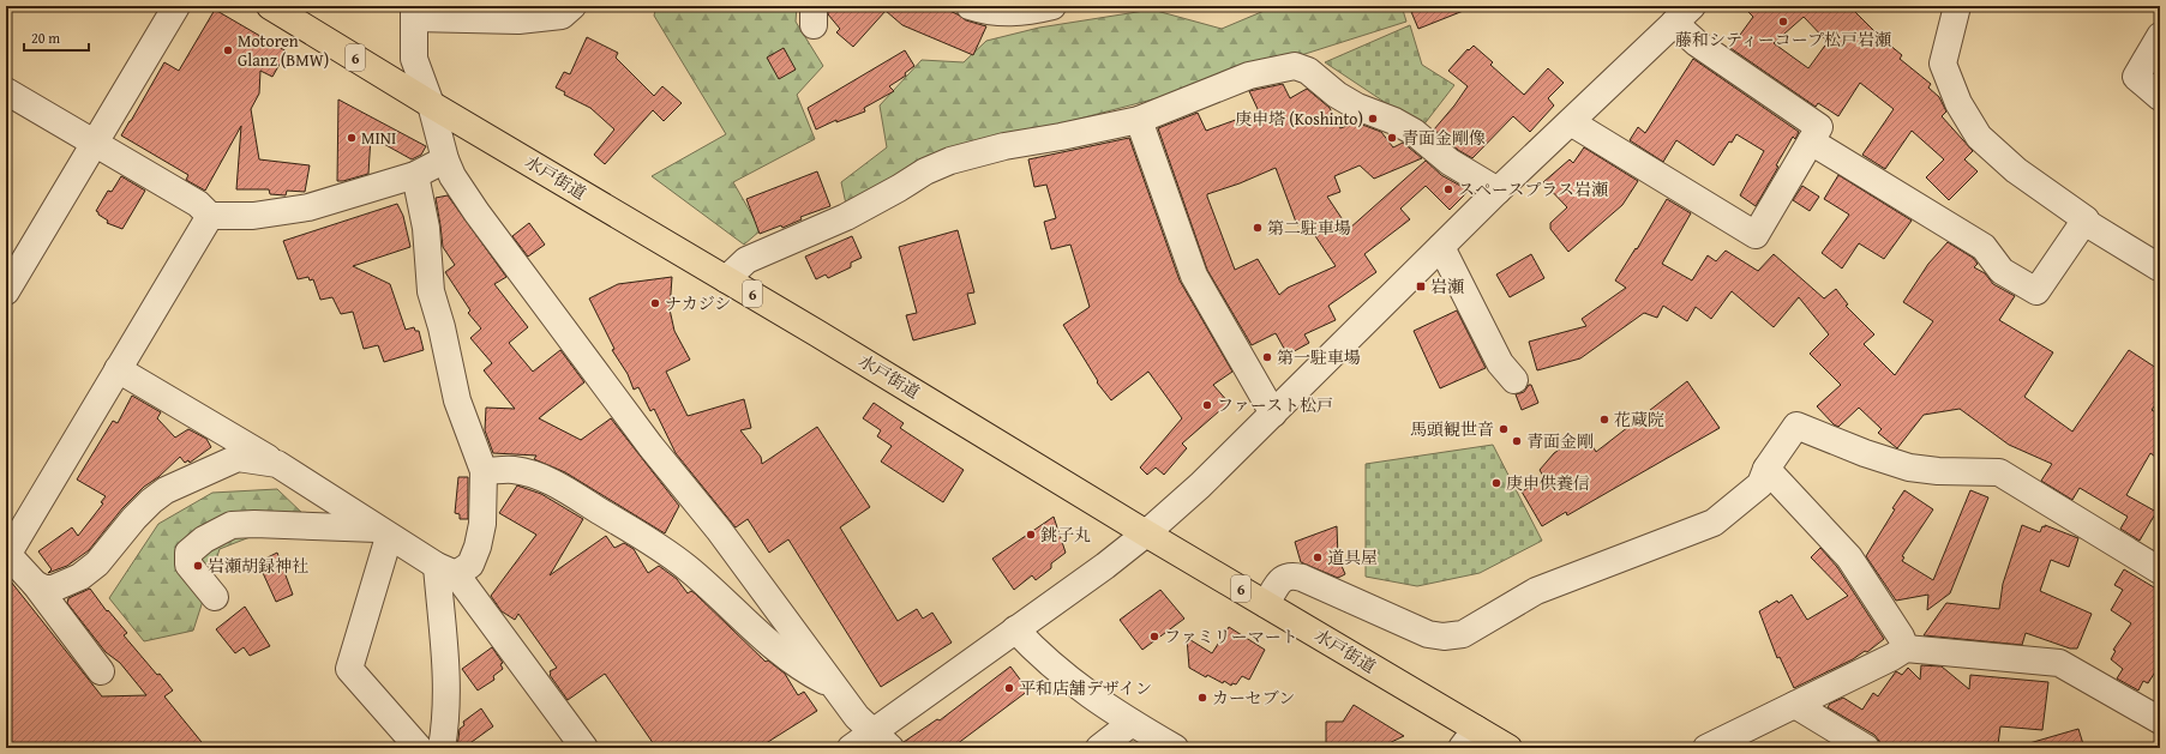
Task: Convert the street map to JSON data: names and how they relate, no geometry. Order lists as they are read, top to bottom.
{
  "streets": {
    "highway": ["6", "水戸街道"]
  },
  "places": {
    "other": [
      "藤和シティーコープ松戸岩瀬",
      "Motoren Glanz (BMW)",
      "庚申塔 (Koshinto)",
      "MINI",
      "青面金剛像",
      "スペースプラス岩瀬",
      "第二駐車場",
      "ナカジシ",
      "第一駐車場",
      "ファースト松戸",
      "花蔵院",
      "馬頭観世音",
      "青面金剛",
      "庚申供養信",
      "銚子丸",
      "道具屋",
      "岩瀬胡録神社",
      "ファミリーマート",
      "平和店舗デザイン",
      "カーセブン"
    ],
    "transit": ["岩瀬"]
  },
  "scale_bar": "20 m"
}
